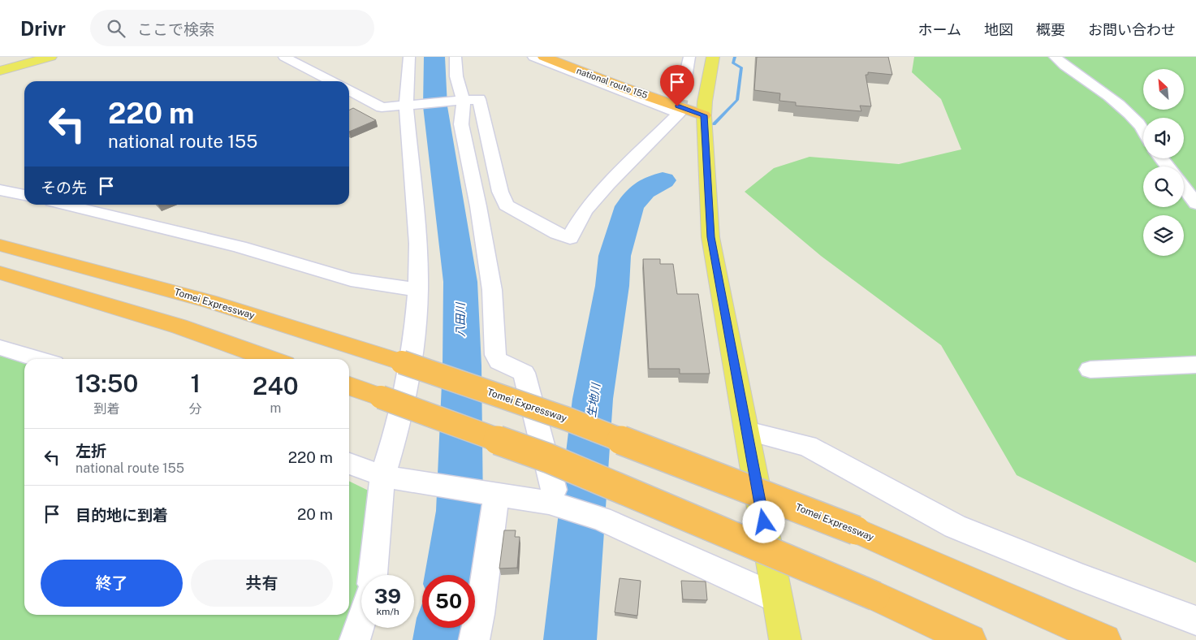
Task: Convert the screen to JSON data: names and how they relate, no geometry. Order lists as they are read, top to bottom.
{
  "streets": {
    "highway": ["national route 155", "Tomei Expressway"]
  },
  "water": ["八田川", "生地川"],
  "north": "top left",
  "page": {
    "header": "Drivr",
    "search": "ここで検索",
    "nav": [
      "ホーム",
      "地図",
      "概要",
      "お問い合わせ"
    ],
    "turn": ["220 m", "national route 155"],
    "then": "その先",
    "eta": [
      "13:50",
      "到着",
      "1",
      "分",
      "240",
      "m"
    ],
    "list": [
      {
        "name": "左折",
        "note": "national route 155",
        "value": "220 m"
      },
      {
        "name": "目的地に到着",
        "value": "20 m"
      }
    ],
    "buttons": ["終了", "共有"],
    "speed": "39 km/h",
    "limit": "50"
  }
}
